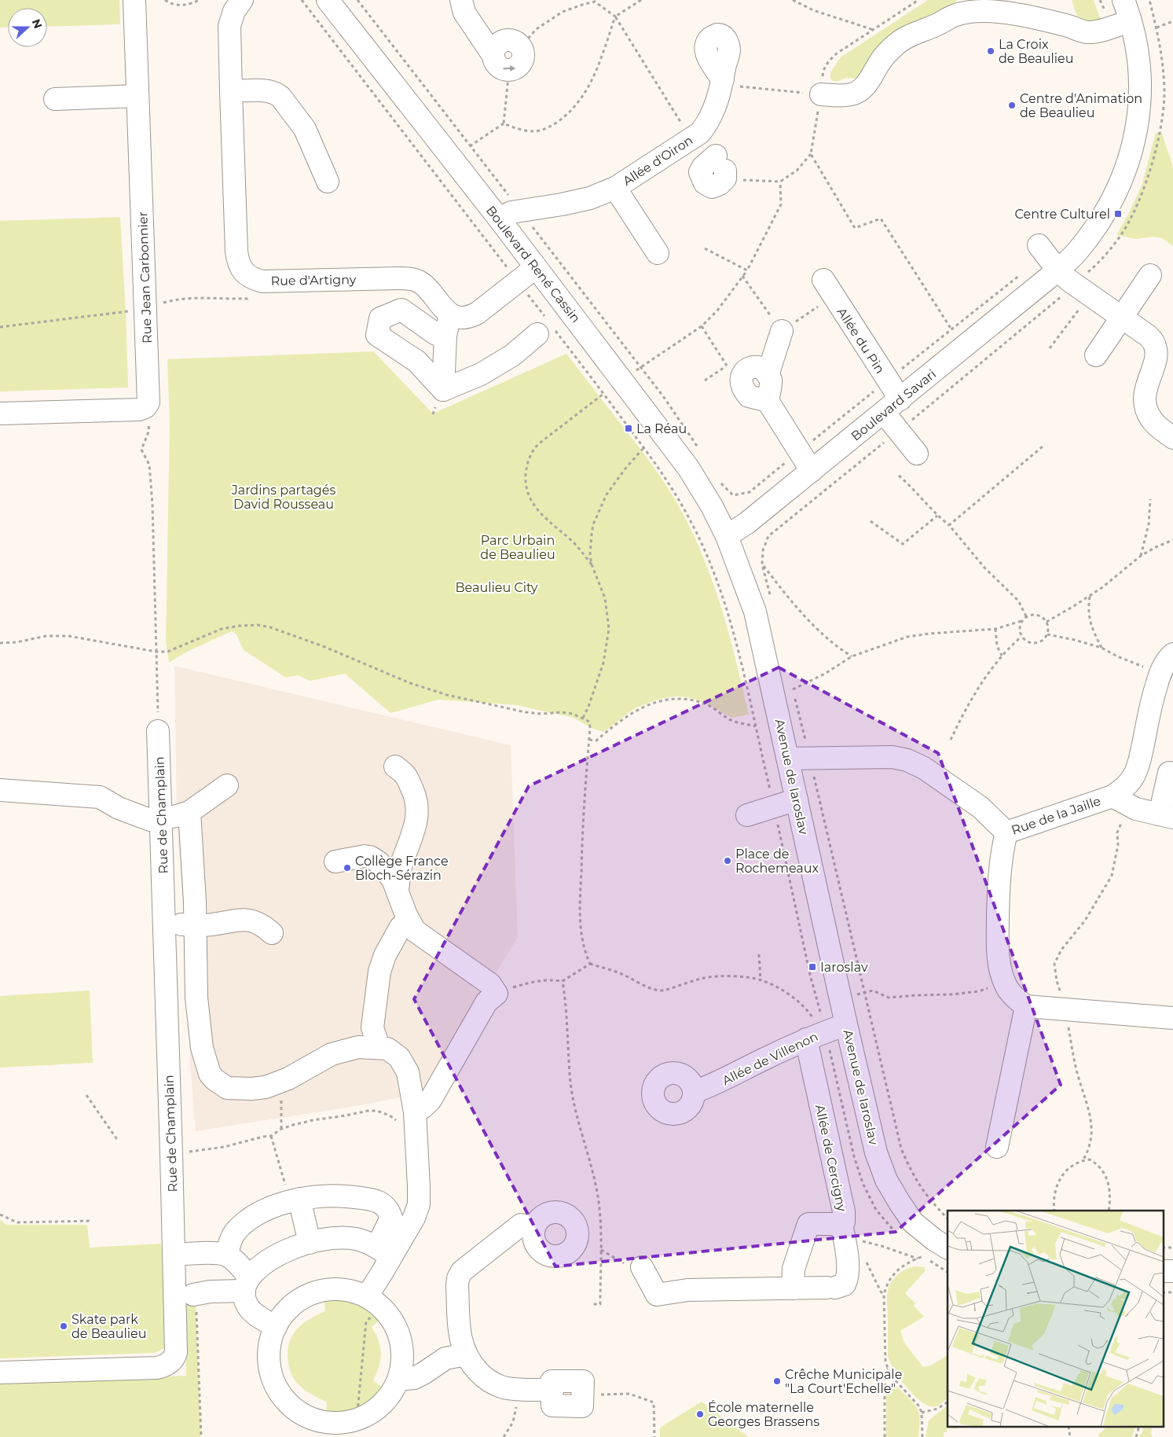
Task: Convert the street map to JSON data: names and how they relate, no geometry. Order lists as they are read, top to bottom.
{
  "streets": {
    "street": [
      "Allée d'Oiron",
      "Boulevard René Cassin",
      "Rue Jean Carbonnier",
      "Rue d'Artigny",
      "Allée du Pin",
      "Boulevard Savari",
      "Avenue de Iaroslav",
      "Rue de Champlain",
      "Rue de la Jaille",
      "Allée de Villenon",
      "Allée de Cercigny"
    ]
  },
  "crossings": [
    ["Allée d'Oiron", "Boulevard René Cassin"],
    ["Boulevard René Cassin", "Boulevard Savari"],
    ["Boulevard René Cassin", "Avenue de Iaroslav"],
    ["Allée du Pin", "Boulevard Savari"],
    ["Boulevard Savari", "Avenue de Iaroslav"],
    ["Avenue de Iaroslav", "Rue de la Jaille"],
    ["Avenue de Iaroslav", "Allée de Villenon"],
    ["Allée de Villenon", "Allée de Cercigny"]
  ],
  "parks": ["Jardins partagés David Rousseau", "Parc Urbain de Beaulieu", "Beaulieu City"],
  "places": {
    "other": [
      "La Croix de Beaulieu",
      "Centre d'Animation de Beaulieu",
      "Place de Rochemeaux",
      "Collège France Bloch-Sérazin",
      "Skate park de Beaulieu",
      "Crêche Municipale \"La Court'Echelle\"",
      "École maternelle Georges Brassens"
    ],
    "transit": ["Centre Culturel", "La Réau", "Iaroslav"]
  },
  "north": "right"
}
